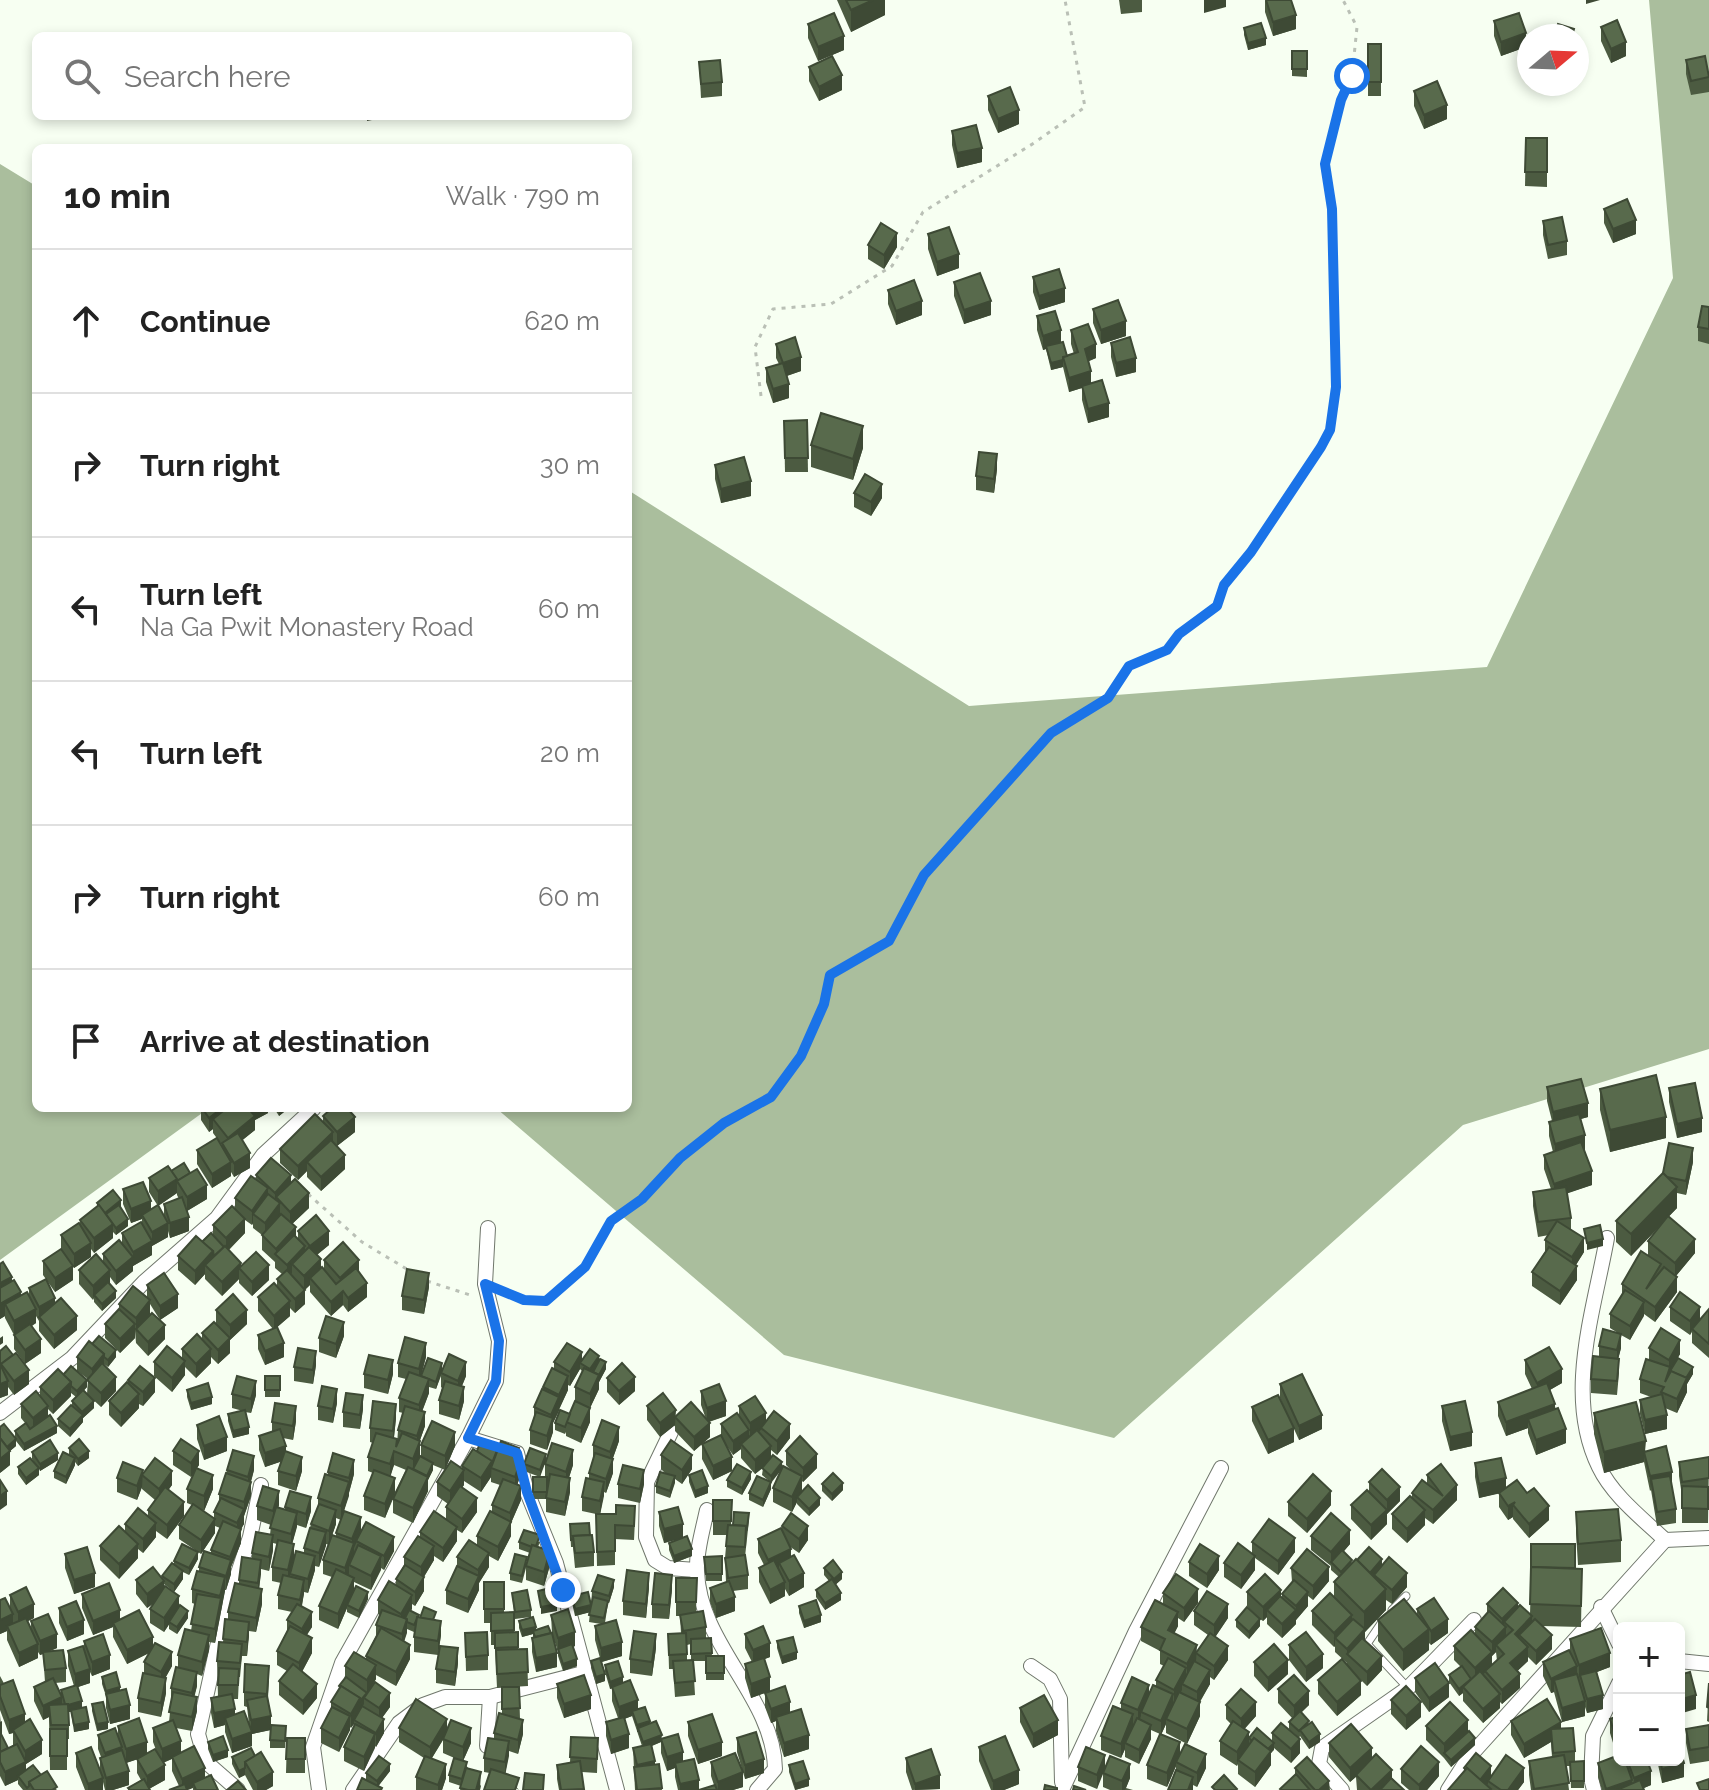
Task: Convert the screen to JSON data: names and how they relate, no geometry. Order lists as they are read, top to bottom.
{
  "north": "right",
  "page": {
    "search": "Search here",
    "heading": ["10 min", "Walk · 790 m"],
    "list": [
      ["Continue", "620 m"],
      ["Turn right", "30 m"],
      ["Turn left", "Na Ga Pwit Monastery Road", "60 m"],
      ["Turn left", "20 m"],
      ["Turn right", "60 m"],
      "Arrive at destination"
    ],
    "map_buttons": ["+", "−"]
  }
}
